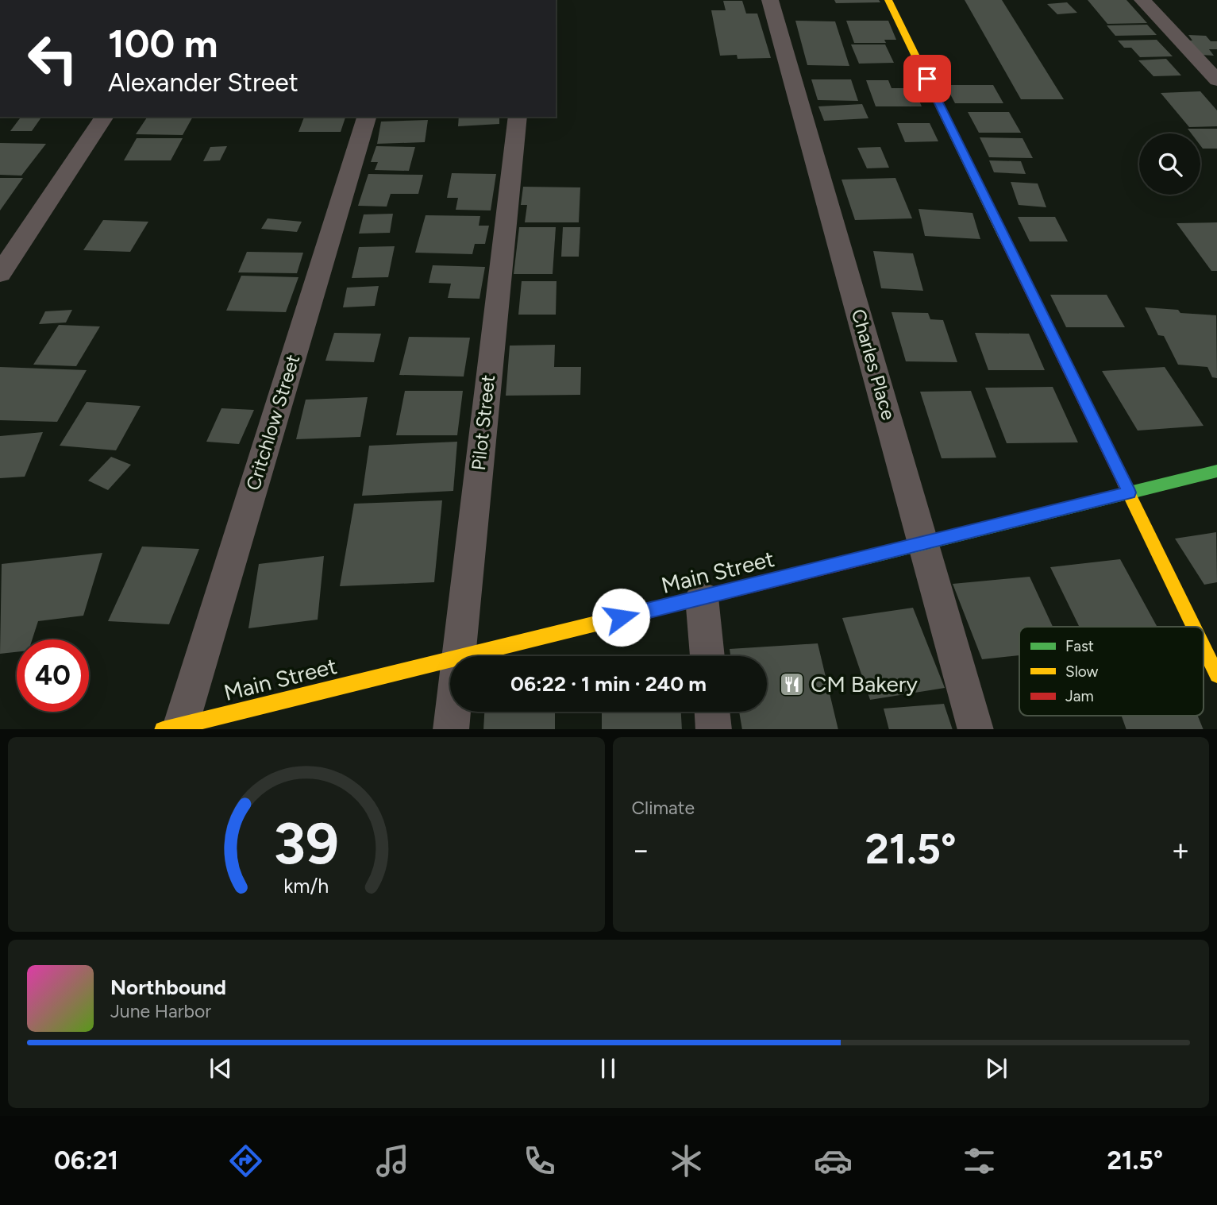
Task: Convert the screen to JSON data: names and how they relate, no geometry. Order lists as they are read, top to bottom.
{
  "streets": {
    "street": [
      "Charles Place",
      "Critchlow Street",
      "Pilot Street",
      "Main Street"
    ]
  },
  "crossings": [
    ["Charles Place", "Main Street"],
    ["Critchlow Street", "Main Street"]
  ],
  "places": {
    "restaurant": ["CM Bakery"]
  },
  "legend": ["Fast", "Slow", "Jam"],
  "page": {
    "turn": ["100 m", "Alexander Street"],
    "limit": "40",
    "trip": "06:22 · 1 min · 240 m",
    "tile": "Climate",
    "heat": ["−", "21.5°", "+"],
    "song": ["Northbound", "June Harbor"],
    "tabs": ["06:21", "21.5°"],
    "gauge": ["39", "km/h"]
  }
}
